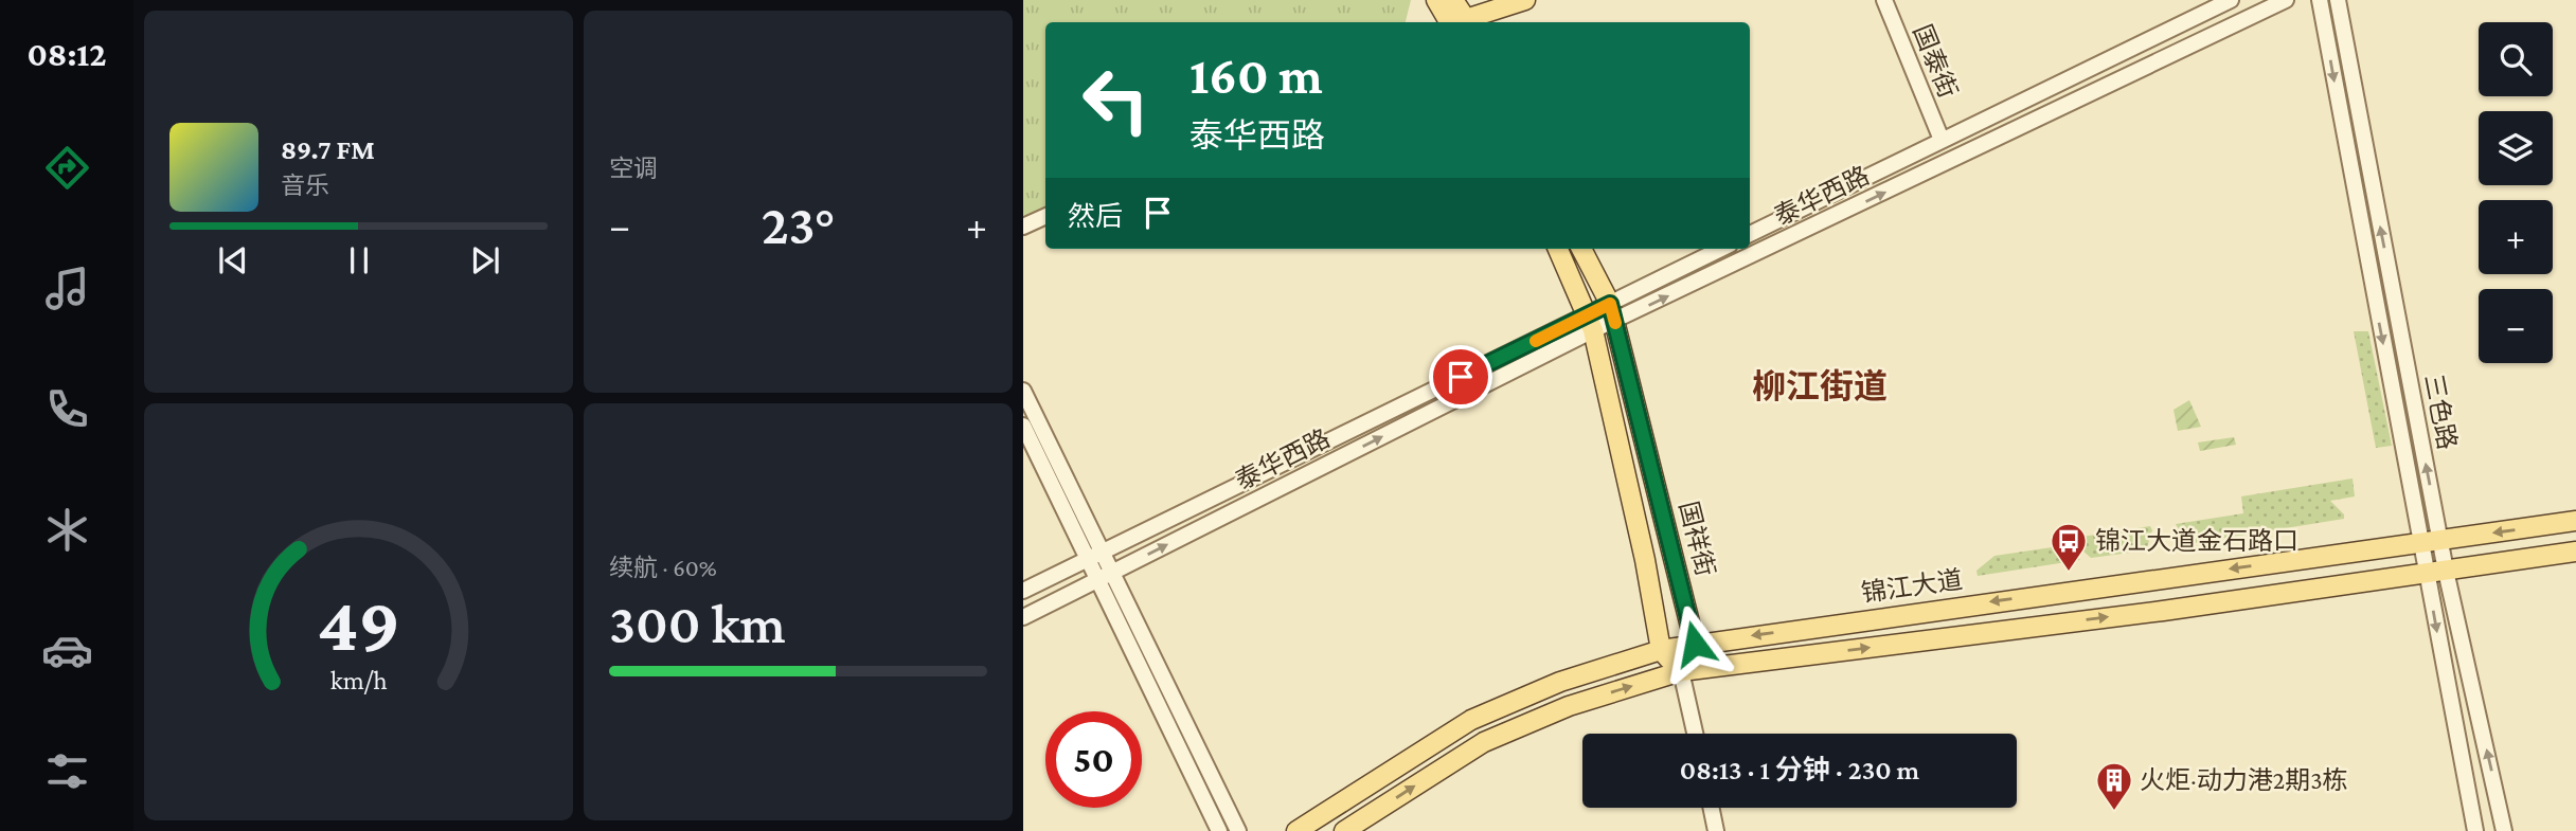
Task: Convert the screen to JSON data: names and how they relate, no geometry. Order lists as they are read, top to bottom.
{
  "streets": {
    "main road": ["国祥街", "锦江大道"],
    "street": ["国泰街", "泰华西路", "三色路"]
  },
  "crossings": [
    ["国泰街", "泰华西路"],
    ["泰华西路", "国祥街"],
    ["三色路", "锦江大道"],
    ["国祥街", "锦江大道"]
  ],
  "districts": ["柳江街道"],
  "places": {
    "bus stop": ["锦江大道金石路口"],
    "building": ["火炬·动力港2期3栋"]
  },
  "page": {
    "tabs": "08:12",
    "tile": [
      "空调",
      ["续航 · 60%", "300 km"]
    ],
    "map_buttons": ["+", "−"],
    "turn": ["160 m", "泰华西路"],
    "song": ["89.7 FM", "音乐"],
    "then": "然后",
    "heat": ["−", "23°", "+"],
    "limit": "50",
    "trip": "08:13 · 1 分钟 · 230 m",
    "gauge": ["49", "km/h"]
  }
}
